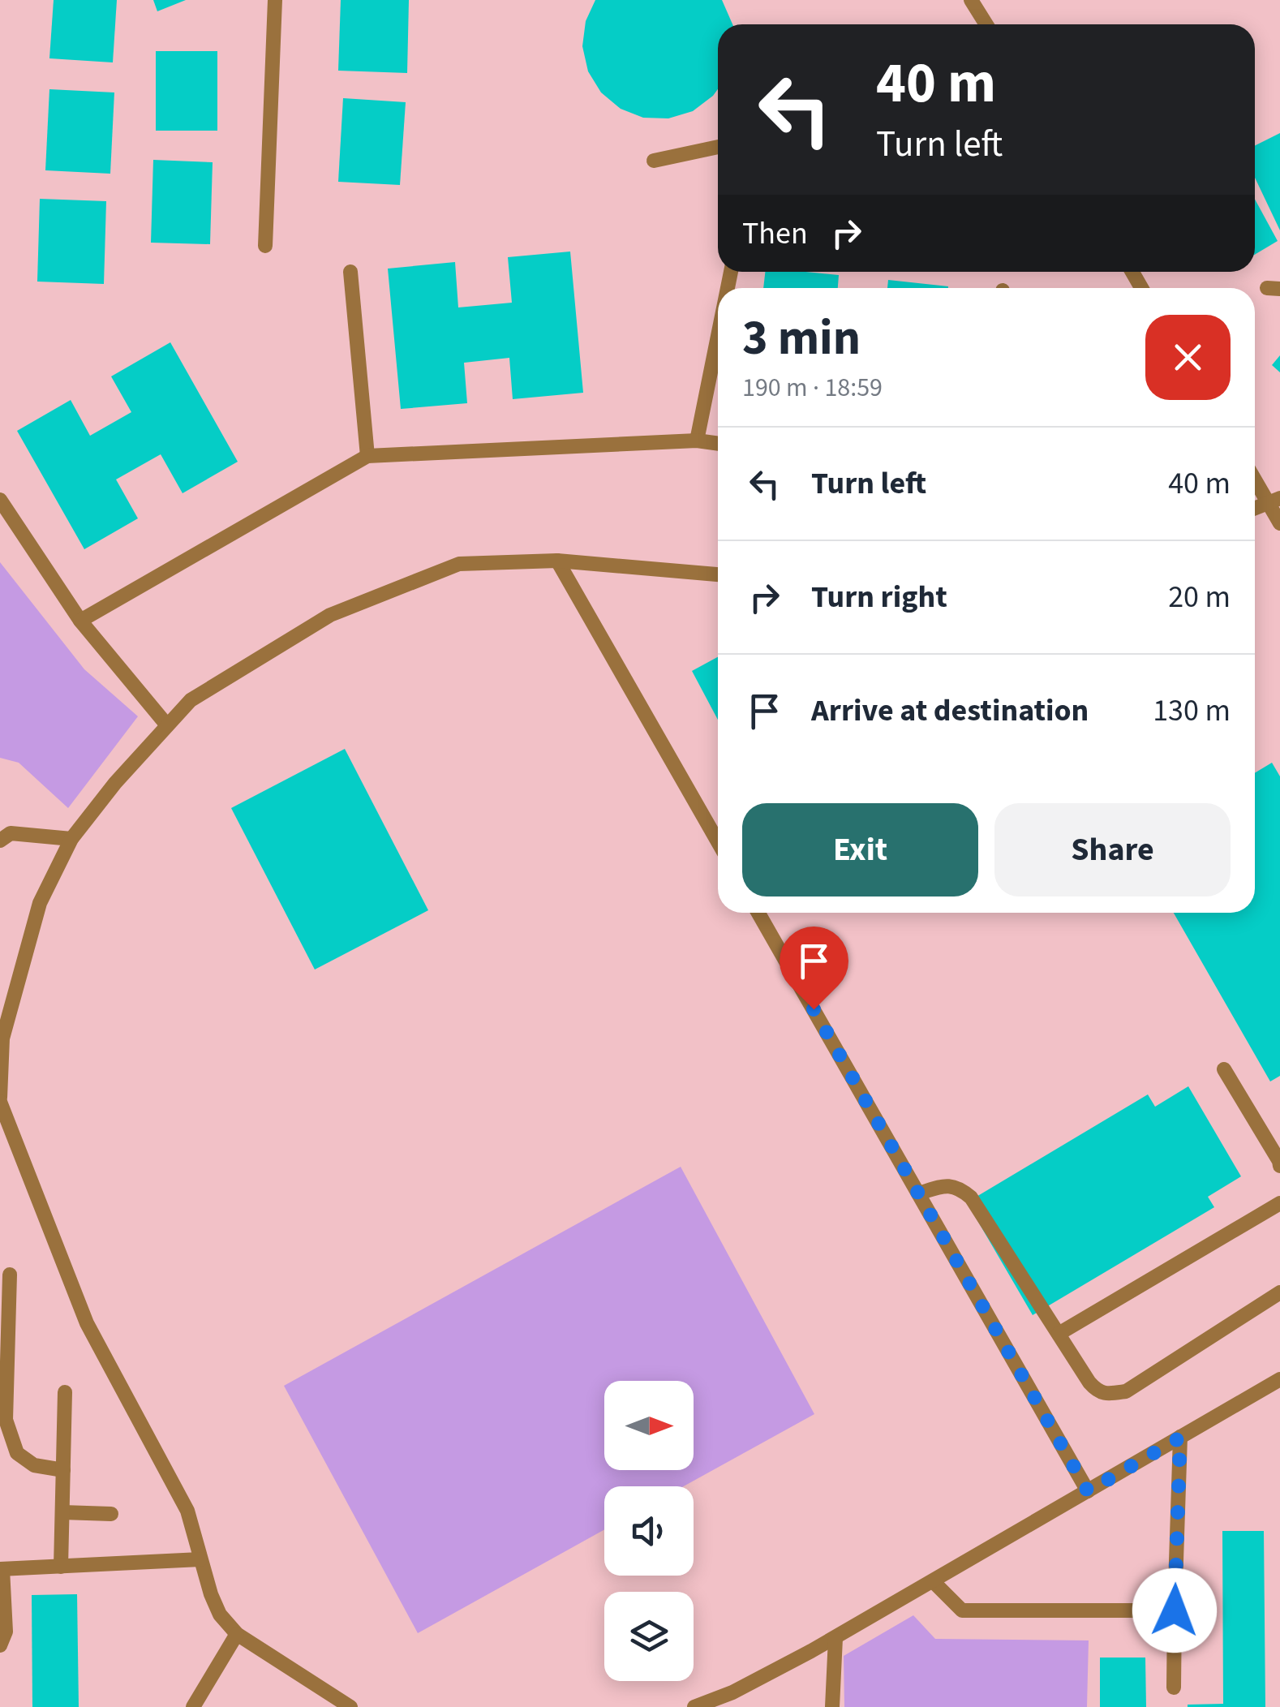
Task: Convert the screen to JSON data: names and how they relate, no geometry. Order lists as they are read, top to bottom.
{
  "north": "right",
  "page": {
    "turn": ["40 m", "Turn left"],
    "then": "Then",
    "heading": ["3 min", "190 m · 18:59"],
    "list": [
      {
        "name": "Turn left",
        "value": "40 m"
      },
      {
        "name": "Turn right",
        "value": "20 m"
      },
      {
        "name": "Arrive at destination",
        "value": "130 m"
      }
    ],
    "buttons": ["Exit", "Share"]
  }
}
